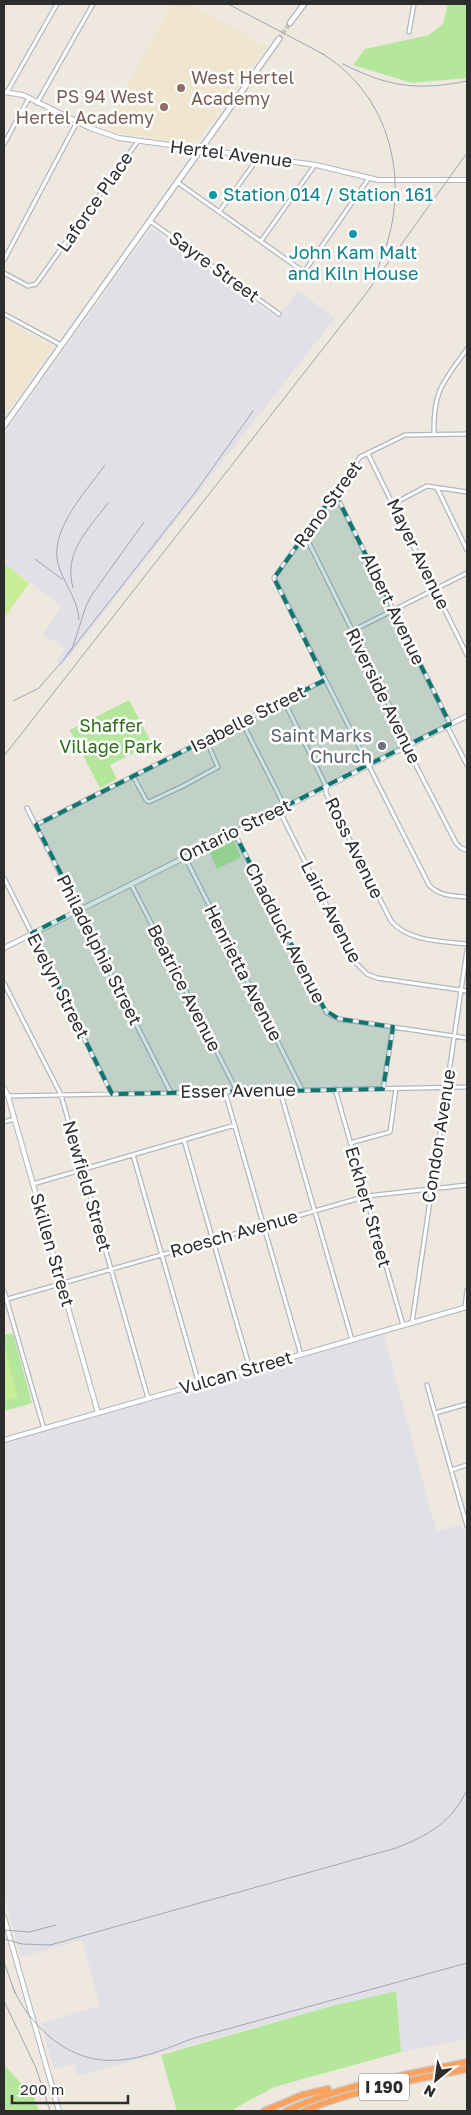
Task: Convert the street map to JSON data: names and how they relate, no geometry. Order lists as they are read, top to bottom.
{
  "streets": {
    "highway": ["I 190"],
    "street": [
      "Hertel Avenue",
      "Laforce Place",
      "Sayre Street",
      "Rano Street",
      "Mayer Avenue",
      "Albert Avenue",
      "Riverside Avenue",
      "Isabelle Street",
      "Ontario Street",
      "Ross Avenue",
      "Laird Avenue",
      "Chadduck Avenue",
      "Philadelphia Street",
      "Henrietta Avenue",
      "Evelyn Street",
      "Beatrice Avenue",
      "Esser Avenue",
      "Condon Avenue",
      "Newfield Street",
      "Eckhert Street",
      "Roesch Avenue",
      "Skillen Street",
      "Vulcan Street"
    ]
  },
  "crossings": [
    ["Hertel Avenue", "Laforce Place"],
    ["Rano Street", "Mayer Avenue"],
    ["Rano Street", "Albert Avenue"],
    ["Rano Street", "Riverside Avenue"],
    ["Rano Street", "Isabelle Street"],
    ["Albert Avenue", "Ontario Street"],
    ["Riverside Avenue", "Ontario Street"],
    ["Isabelle Street", "Ross Avenue"],
    ["Isabelle Street", "Philadelphia Street"],
    ["Ontario Street", "Ross Avenue"],
    ["Ontario Street", "Laird Avenue"],
    ["Ontario Street", "Chadduck Avenue"],
    ["Ontario Street", "Philadelphia Street"],
    ["Ontario Street", "Henrietta Avenue"],
    ["Ontario Street", "Evelyn Street"],
    ["Ontario Street", "Beatrice Avenue"],
    ["Laird Avenue", "Condon Avenue"],
    ["Chadduck Avenue", "Condon Avenue"],
    ["Philadelphia Street", "Esser Avenue"],
    ["Henrietta Avenue", "Esser Avenue"],
    ["Evelyn Street", "Esser Avenue"],
    ["Beatrice Avenue", "Esser Avenue"],
    ["Esser Avenue", "Condon Avenue"],
    ["Esser Avenue", "Newfield Street"],
    ["Esser Avenue", "Eckhert Street"],
    ["Esser Avenue", "Skillen Street"],
    ["Condon Avenue", "Roesch Avenue"],
    ["Condon Avenue", "Vulcan Street"],
    ["Newfield Street", "Roesch Avenue"],
    ["Newfield Street", "Vulcan Street"],
    ["Eckhert Street", "Roesch Avenue"],
    ["Eckhert Street", "Vulcan Street"],
    ["Roesch Avenue", "Skillen Street"],
    ["Skillen Street", "Vulcan Street"]
  ],
  "parks": ["Shaffer Village Park"],
  "places": [
    "West Hertel Academy",
    "PS 94 West Hertel Academy",
    "Station 014 / Station 161",
    "John Kam Malt and Kiln House",
    "Saint Marks Church"
  ],
  "scale_bar": "200 m",
  "north": "bottom left"
}
